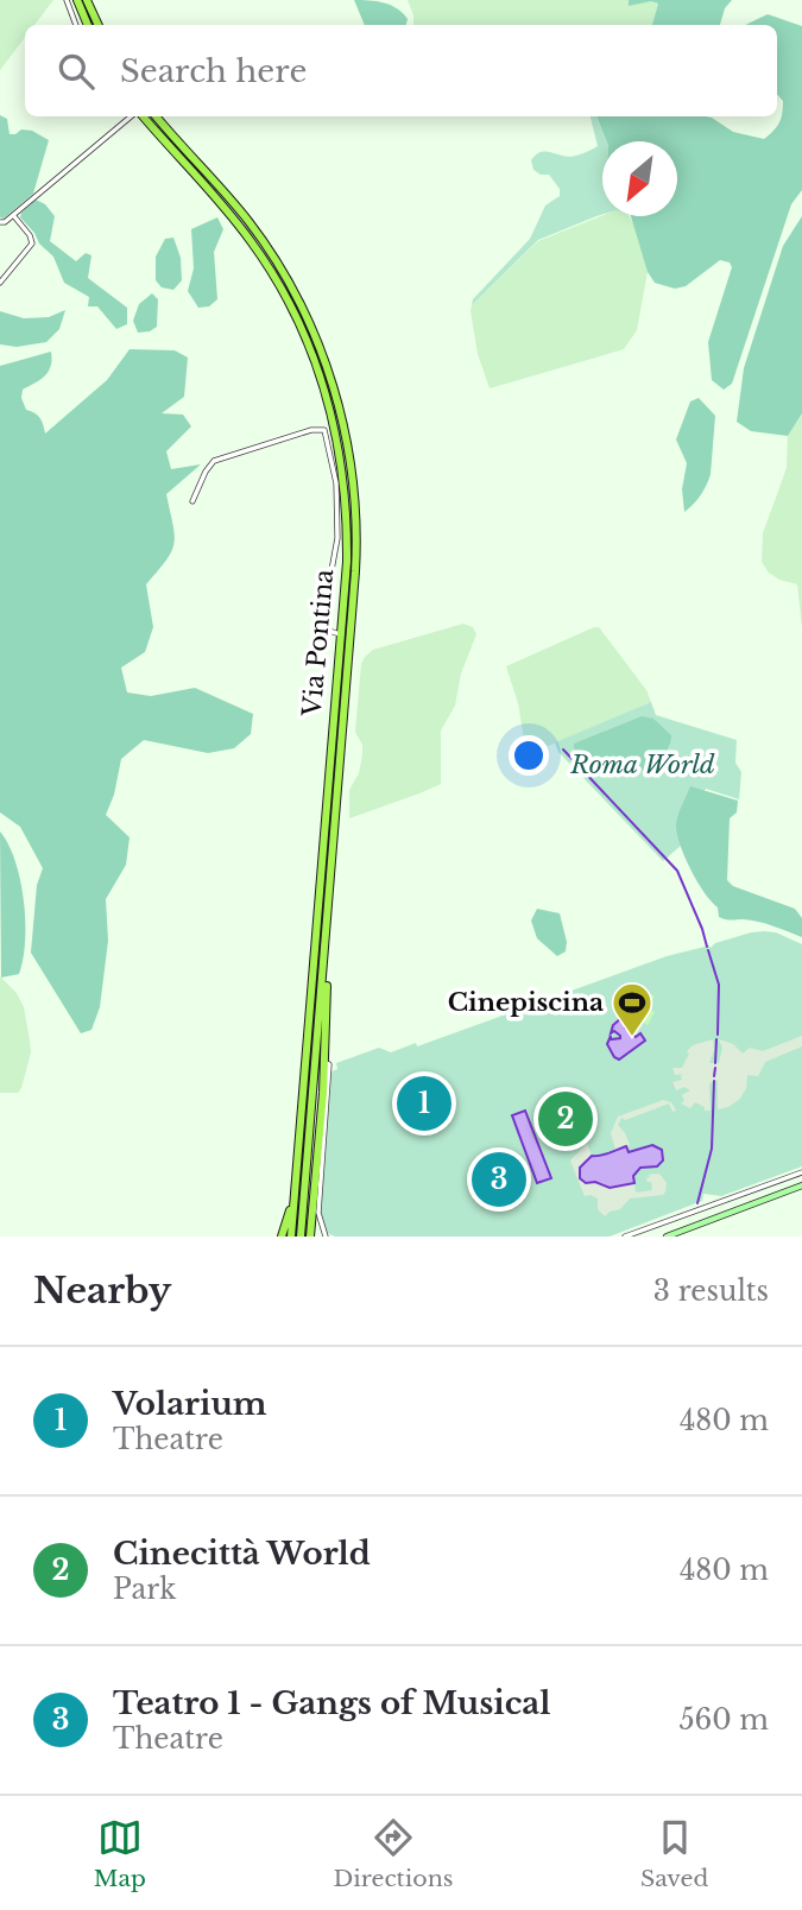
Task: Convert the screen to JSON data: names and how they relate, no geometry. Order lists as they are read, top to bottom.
{
  "streets": {
    "highway": ["Via Pontina"]
  },
  "parks": ["Roma World"],
  "places": {
    "sports": ["Cinepiscina"]
  },
  "north": "bottom left",
  "page": {
    "search": "Search here",
    "pins": ["1", "2", "3"],
    "heading": ["Nearby", "3 results"],
    "list": [
      {
        "mark": "1",
        "name": "Volarium",
        "note": "Theatre",
        "value": "480 m"
      },
      {
        "mark": "2",
        "name": "Cinecittà World",
        "note": "Park",
        "value": "480 m"
      },
      {
        "mark": "3",
        "name": "Teatro 1 - Gangs of Musical",
        "note": "Theatre",
        "value": "560 m"
      }
    ],
    "nav": ["Map", "Directions", "Saved"]
  }
}
